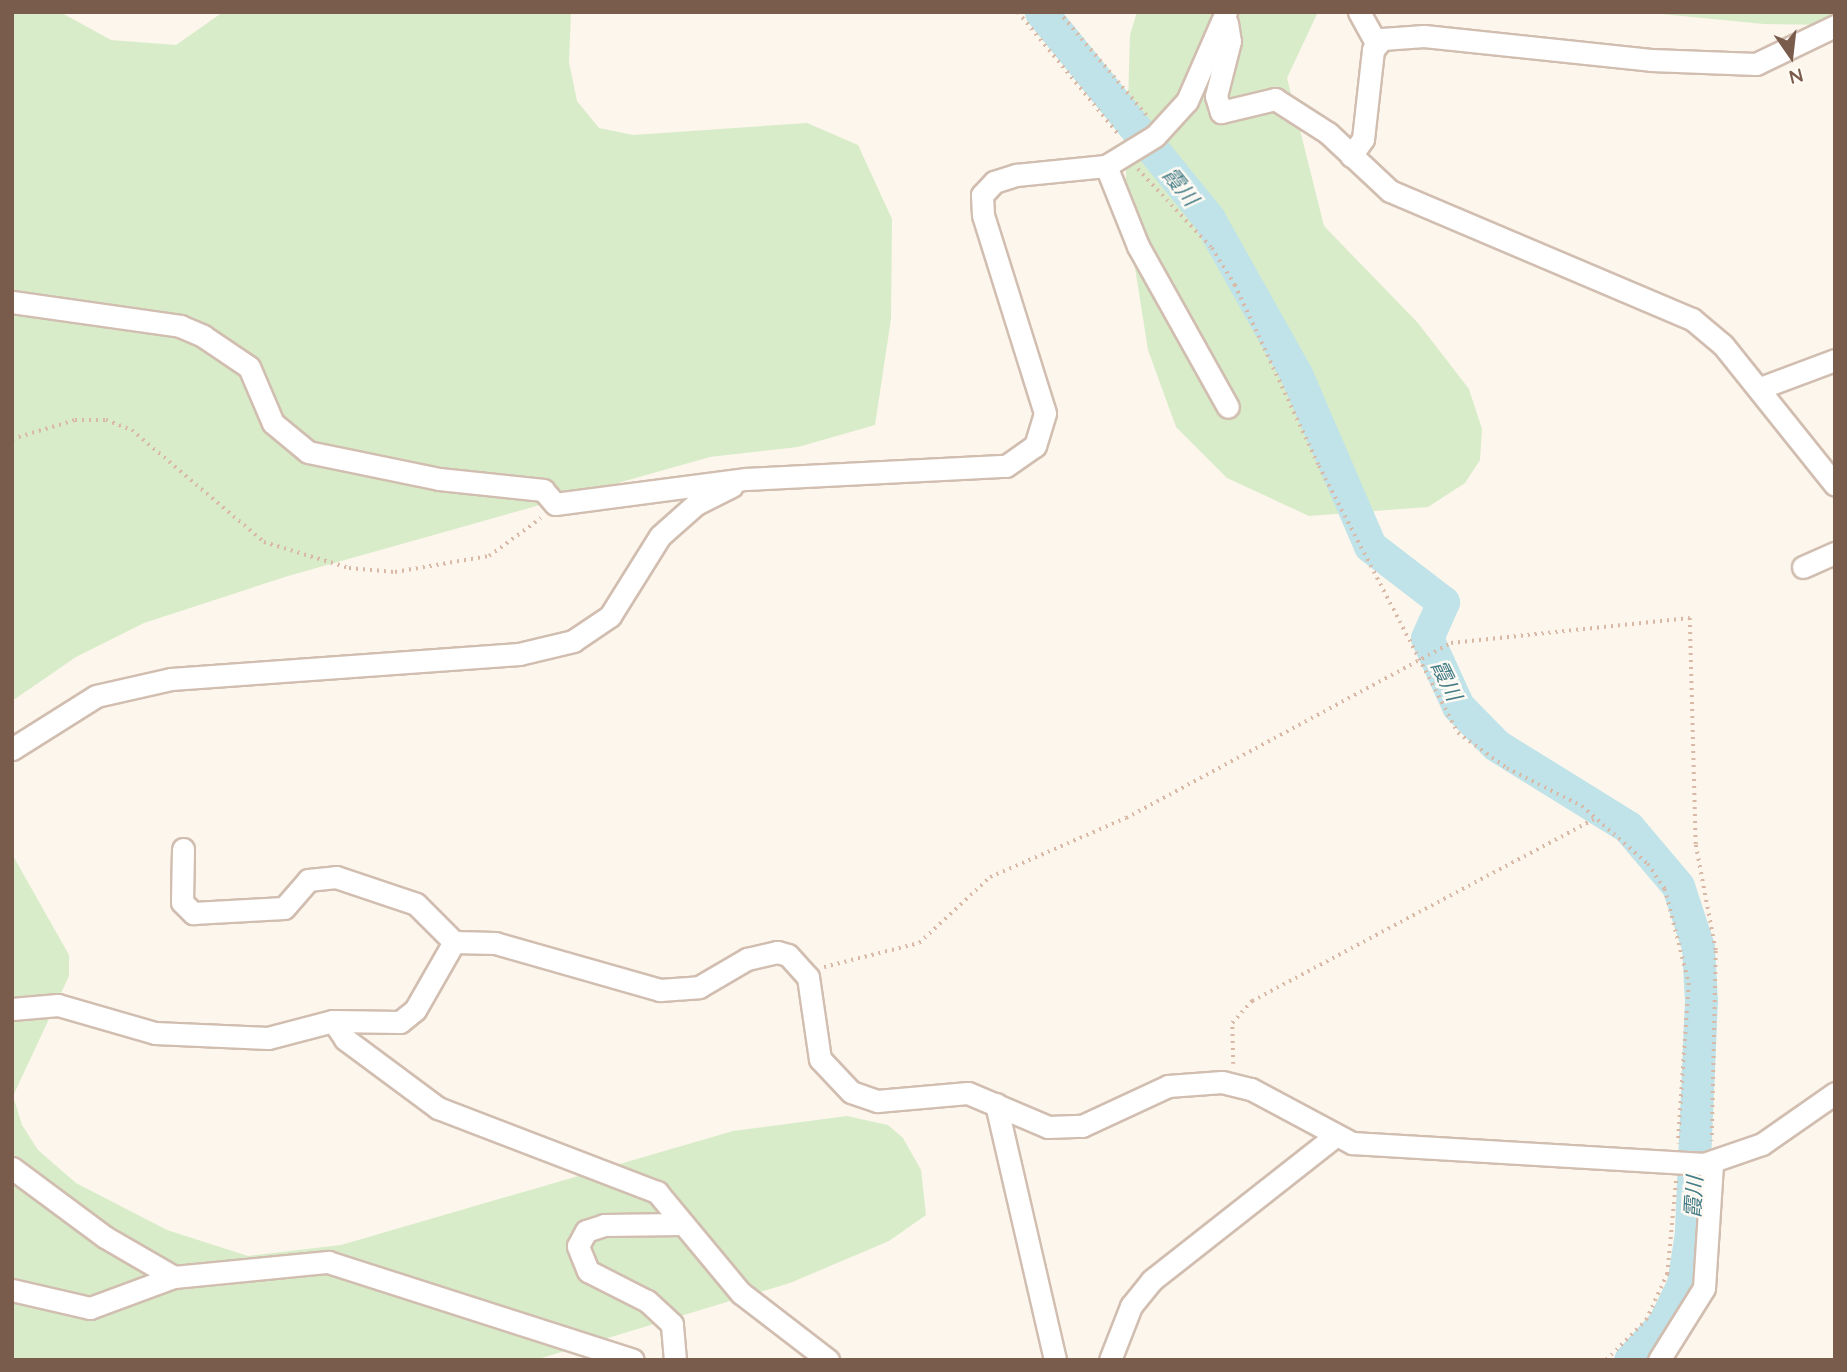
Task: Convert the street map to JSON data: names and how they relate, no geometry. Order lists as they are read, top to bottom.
{
  "water": ["霞川"],
  "north": "bottom"
}
